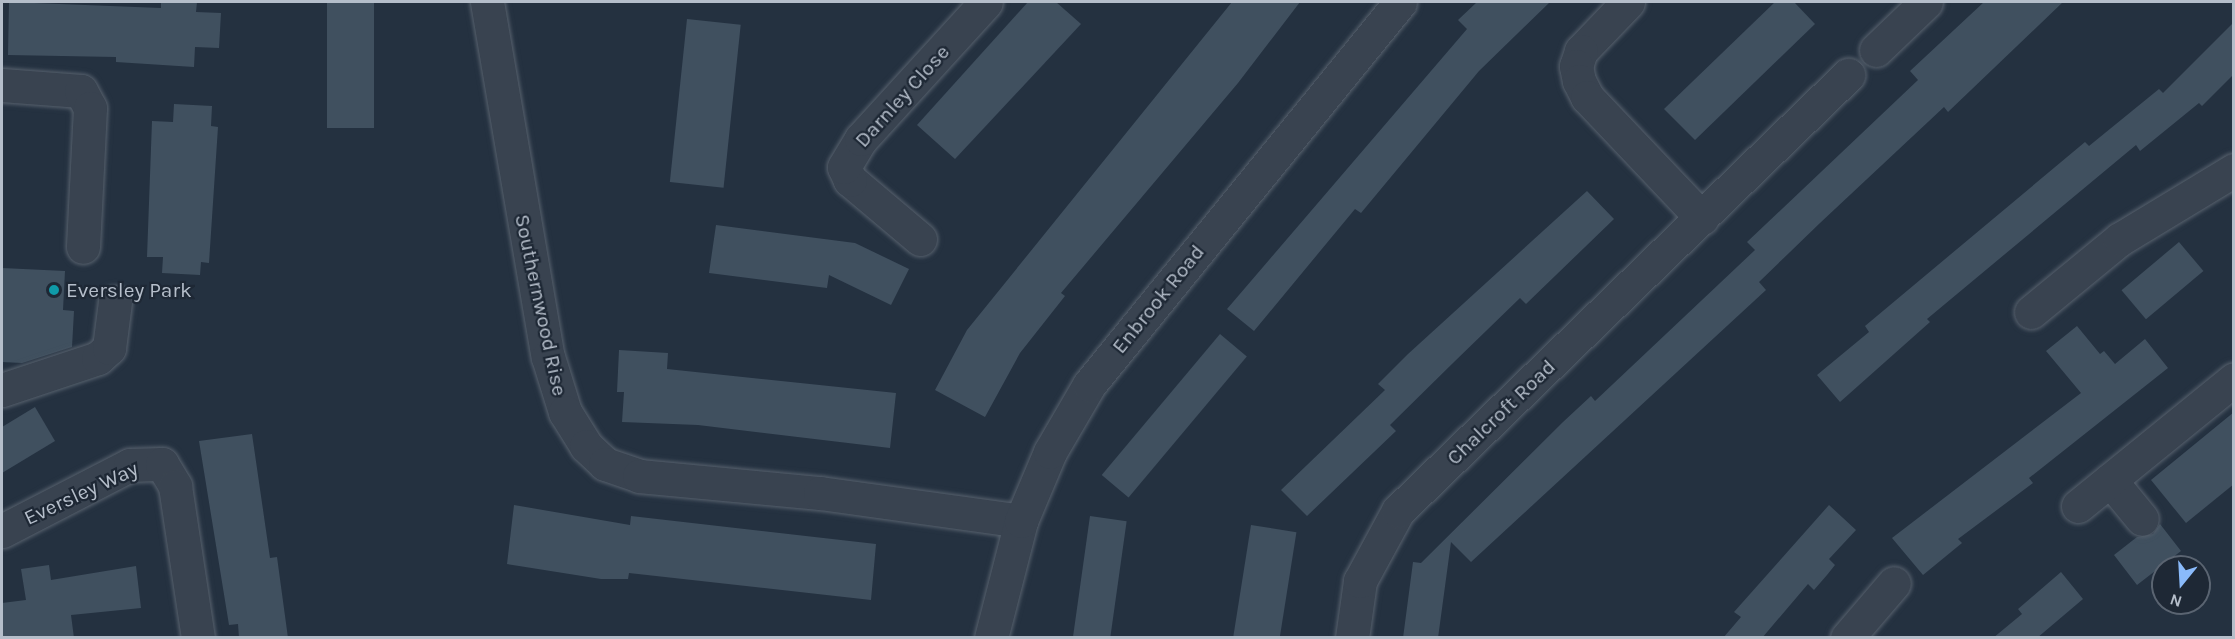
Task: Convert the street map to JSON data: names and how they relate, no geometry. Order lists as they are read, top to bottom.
{
  "streets": {
    "street": [
      "Darnley Close",
      "Enbrook Road",
      "Southernwood Rise",
      "Chalcroft Road",
      "Eversley Way"
    ]
  },
  "crossings": [
    ["Enbrook Road", "Southernwood Rise"]
  ],
  "places": ["Eversley Park"],
  "north": "bottom"
}
